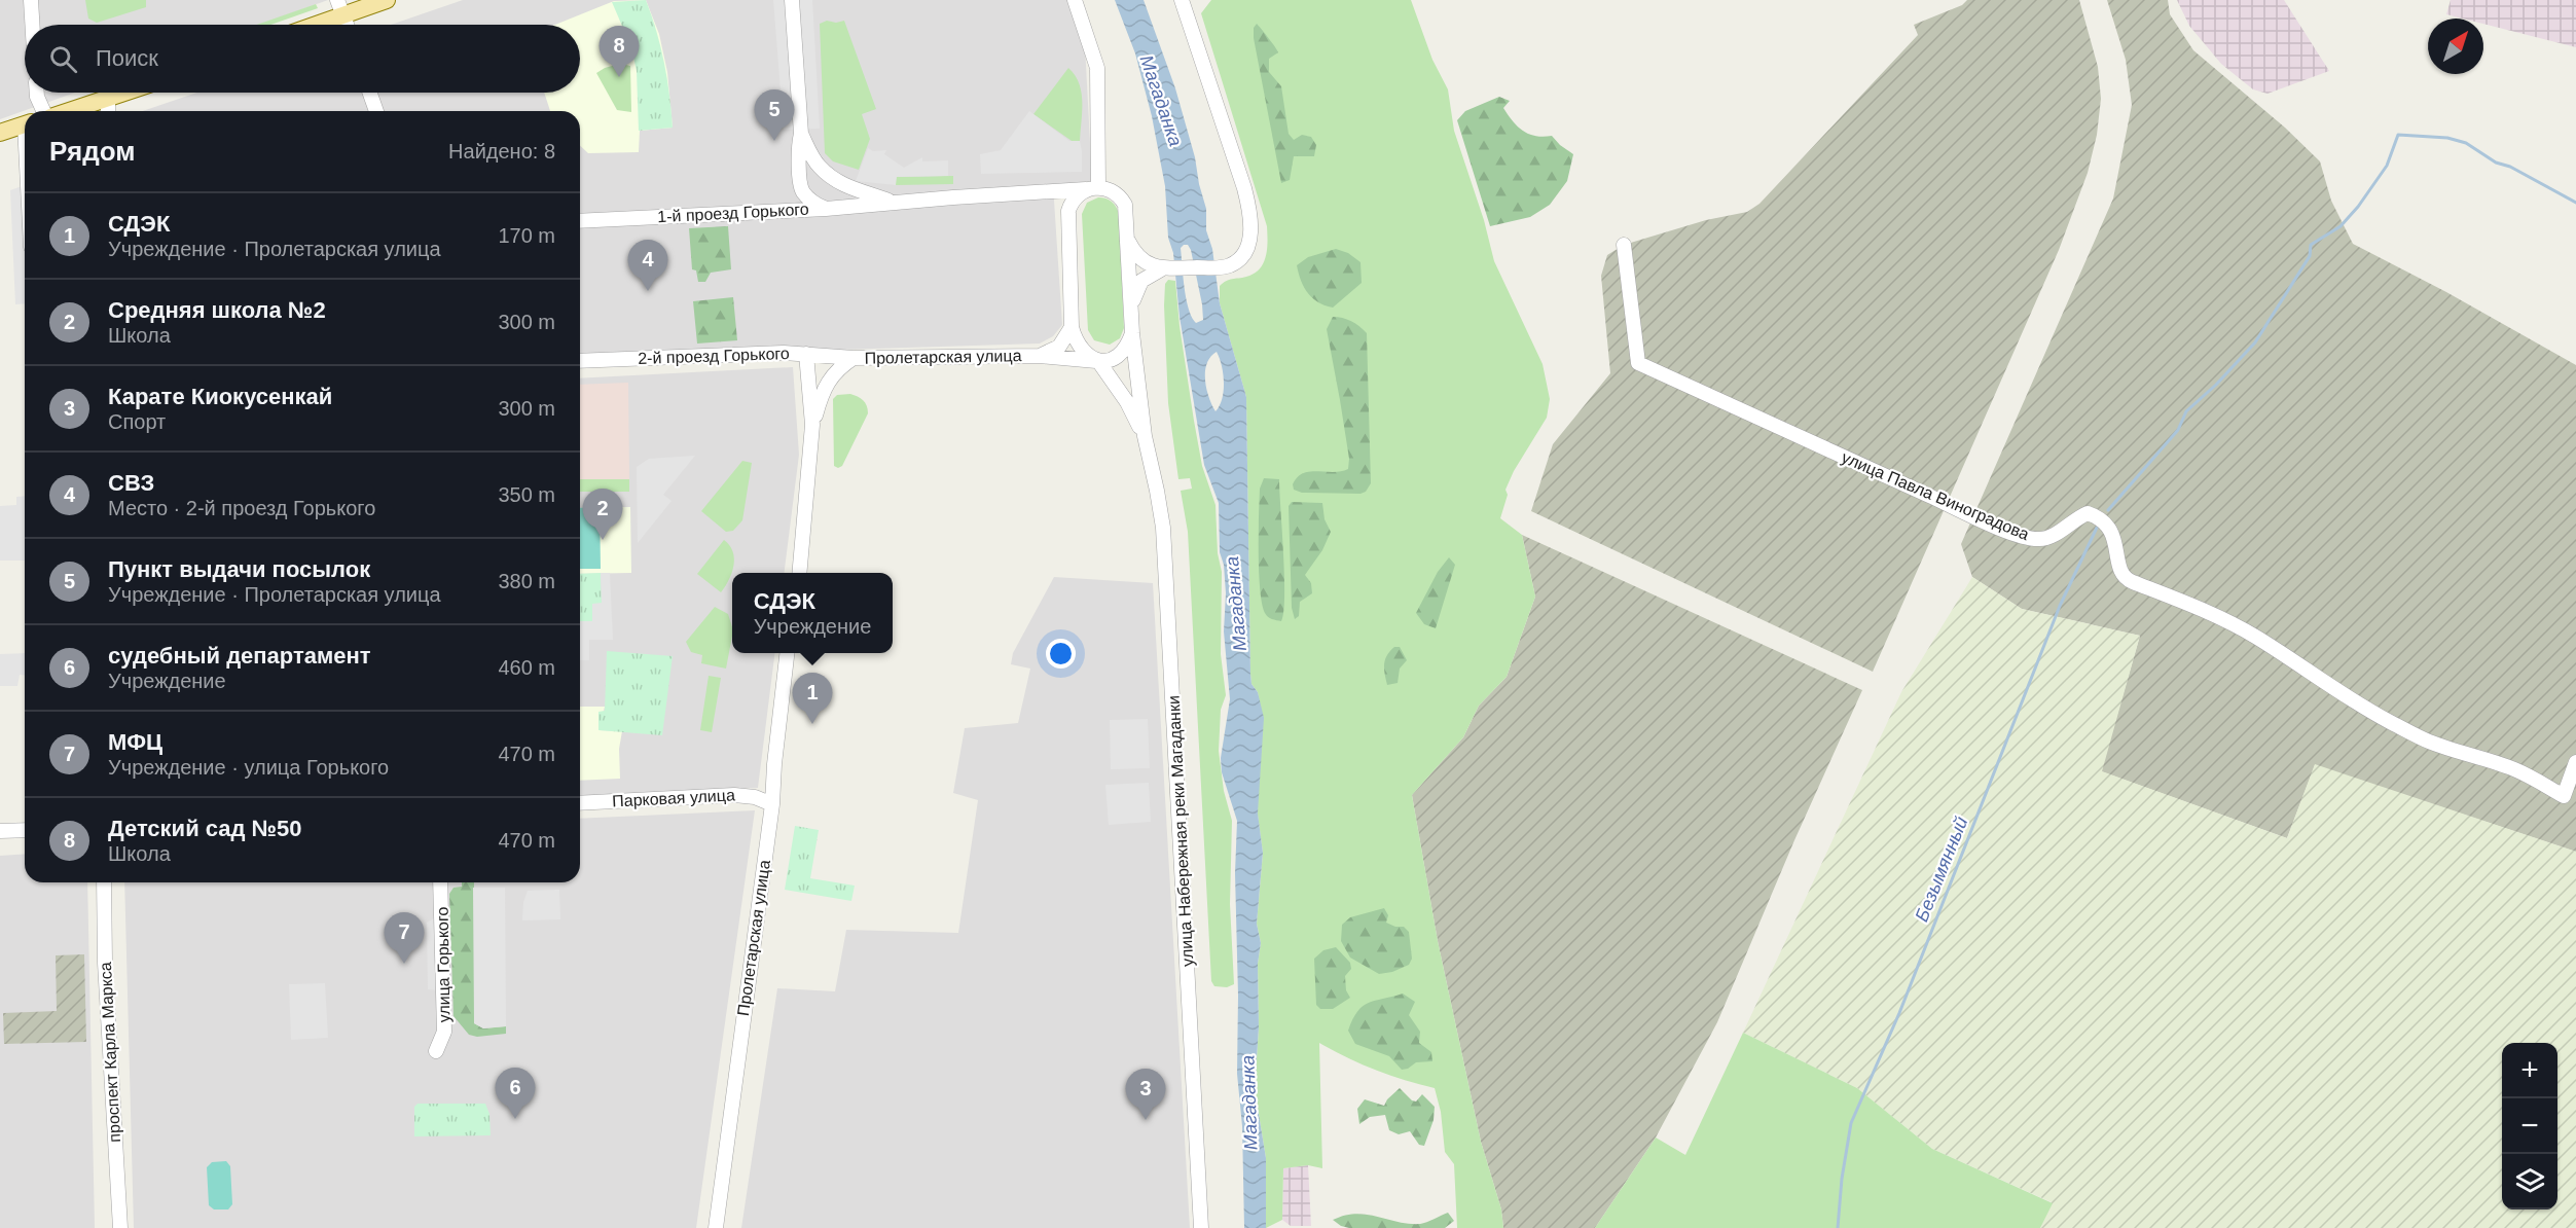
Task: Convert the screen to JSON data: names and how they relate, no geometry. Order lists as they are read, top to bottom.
{
  "streets": {
    "street": [
      "1-й проезд Горького",
      "2-й проезд Горького",
      "Пролетарская улица",
      "улица Павла Виноградова",
      "Парковая улица",
      "улица Набережная реки Магаданки",
      "улица Горького",
      "проспект Карла Маркса"
    ]
  },
  "crossings": [
    ["2-й проезд Горького", "Пролетарская улица"],
    ["Пролетарская улица", "Парковая улица"],
    ["Пролетарская улица", "улица Набережная реки Магаданки"]
  ],
  "water": ["Магаданка", "Безымянный"],
  "north": "top right",
  "page": {
    "search": "Поиск",
    "pins": [
      "8",
      "5",
      "4",
      "2",
      "1",
      "7",
      "6",
      "3"
    ],
    "heading": ["Рядом", "Найдено: 8"],
    "list": [
      {
        "mark": "1",
        "name": "СДЭК",
        "note": "Учреждение · Пролетарская улица",
        "value": "170 m"
      },
      {
        "mark": "2",
        "name": "Средняя школа №2",
        "note": "Школа",
        "value": "300 m"
      },
      {
        "mark": "3",
        "name": "Карате Киокусенкай",
        "note": "Спорт",
        "value": "300 m"
      },
      {
        "mark": "4",
        "name": "СВЗ",
        "note": "Место · 2-й проезд Горького",
        "value": "350 m"
      },
      {
        "mark": "5",
        "name": "Пункт выдачи посылок",
        "note": "Учреждение · Пролетарская улица",
        "value": "380 m"
      },
      {
        "mark": "6",
        "name": "судебный департамент",
        "note": "Учреждение",
        "value": "460 m"
      },
      {
        "mark": "7",
        "name": "МФЦ",
        "note": "Учреждение · улица Горького",
        "value": "470 m"
      },
      {
        "mark": "8",
        "name": "Детский сад №50",
        "note": "Школа",
        "value": "470 m"
      }
    ],
    "popup": ["СДЭК", "Учреждение"],
    "map_buttons": ["+", "−"]
  }
}
